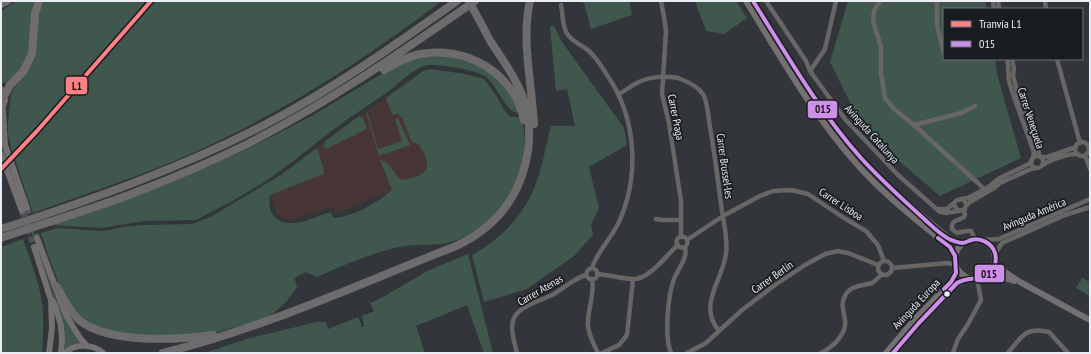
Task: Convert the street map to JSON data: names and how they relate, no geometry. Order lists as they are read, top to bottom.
{
  "streets": {
    "main road": ["Avinguda Europa"],
    "street": [
      "Carrer Praga",
      "Carrer Veneçuela",
      "Avinguda Catalunya",
      "Carrer Brussel·les",
      "Carrer Lisboa",
      "Avinguda Amèrica",
      "Carrer Berlín",
      "Carrer Atenas"
    ]
  },
  "crossings": [
    ["Carrer Praga", "Carrer Brussel·les"],
    ["Carrer Praga", "Carrer Lisboa"],
    ["Carrer Brussel·les", "Carrer Lisboa"],
    ["Carrer Brussel·les", "Carrer Berlín"],
    ["Carrer Lisboa", "Carrer Berlín"],
    ["Avinguda Amèrica", "Avinguda Europa"]
  ],
  "lines": ["tram line L1", "transit line 015"],
  "legend": ["Tranvía L1", "015"]
}
